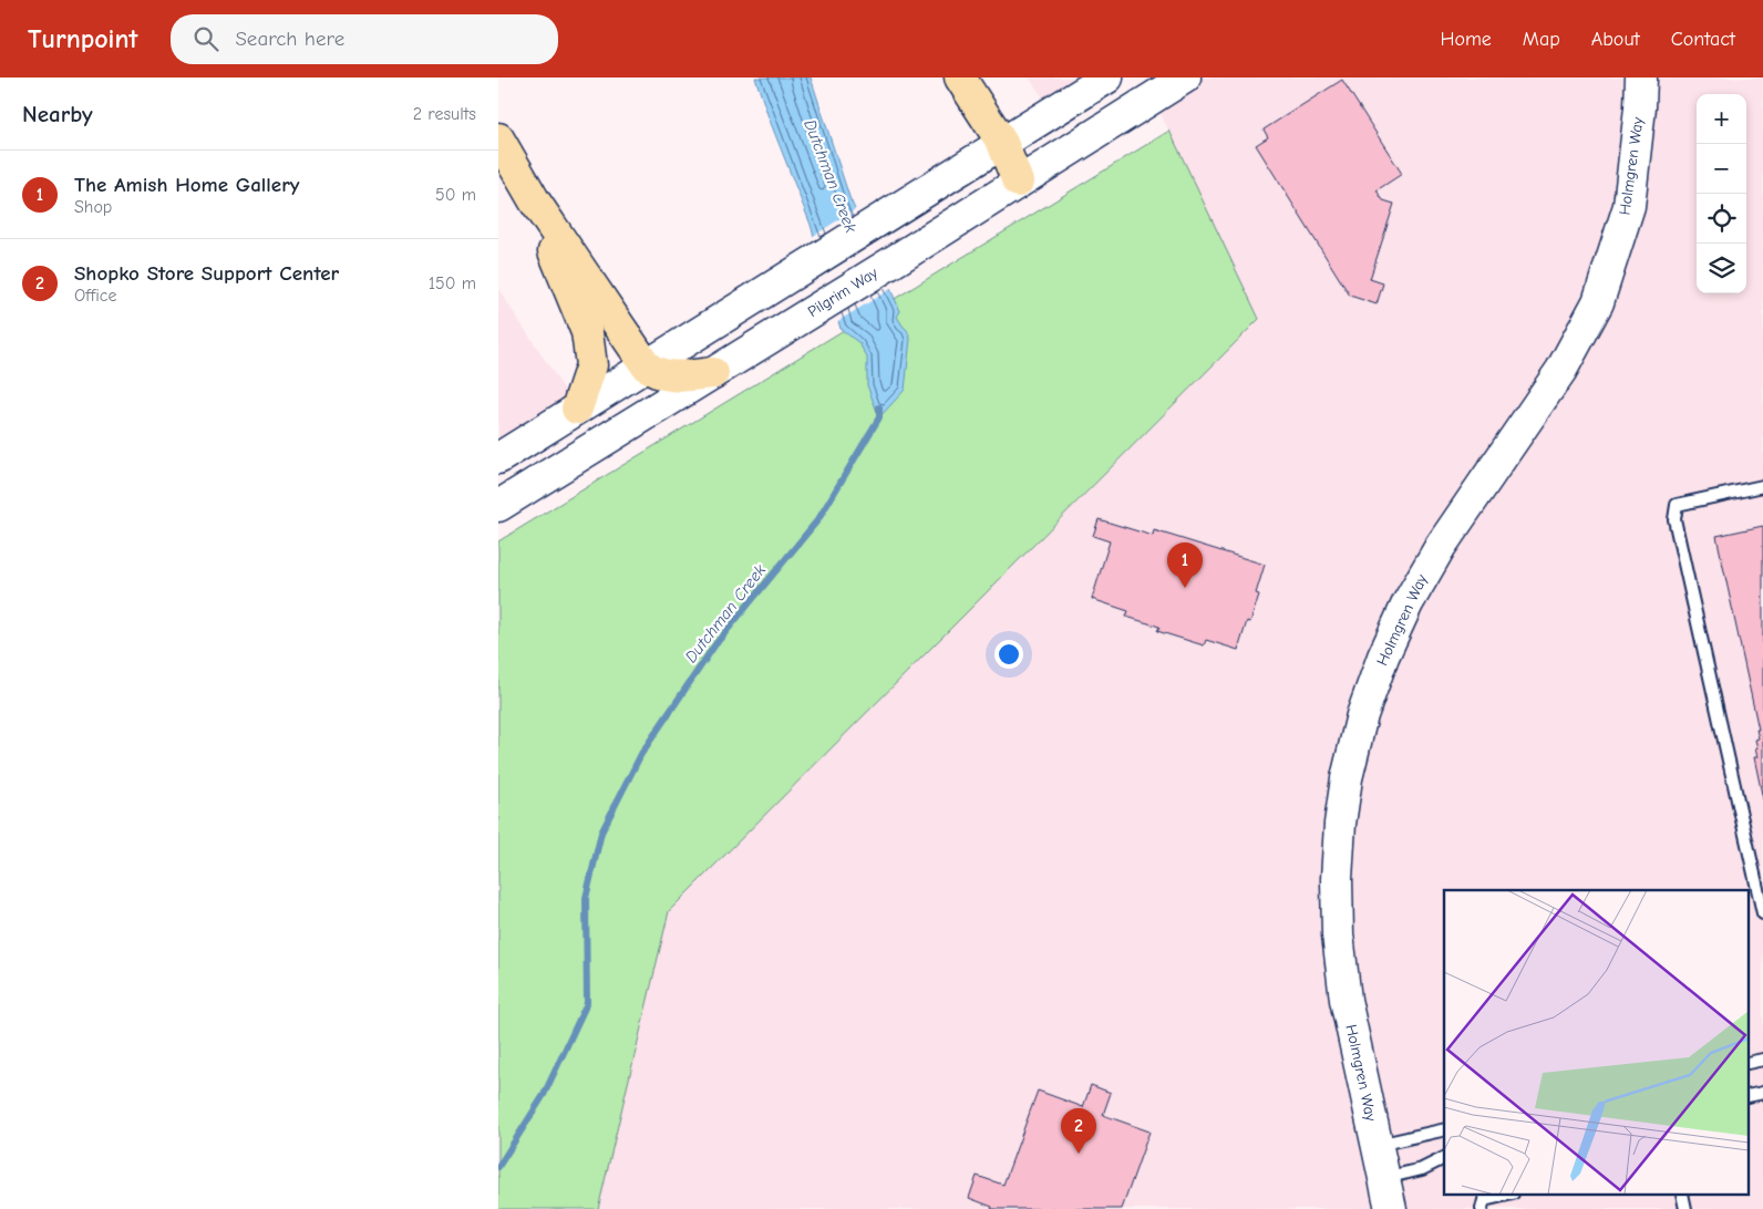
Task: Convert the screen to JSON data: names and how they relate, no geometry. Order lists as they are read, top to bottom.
{
  "streets": {
    "street": ["Holmgren Way", "Pilgrim Way"]
  },
  "water": ["Dutchman Creek"],
  "page": {
    "header": "Turnpoint",
    "search": "Search here",
    "nav": [
      "Home",
      "Map",
      "About",
      "Contact"
    ],
    "heading": ["Nearby", "2 results"],
    "map_buttons": ["+", "−"],
    "list": [
      {
        "mark": "1",
        "name": "The Amish Home Gallery",
        "note": "Shop",
        "value": "50 m"
      },
      {
        "mark": "2",
        "name": "Shopko Store Support Center",
        "note": "Office",
        "value": "150 m"
      }
    ],
    "pins": ["1", "2"]
  }
}
